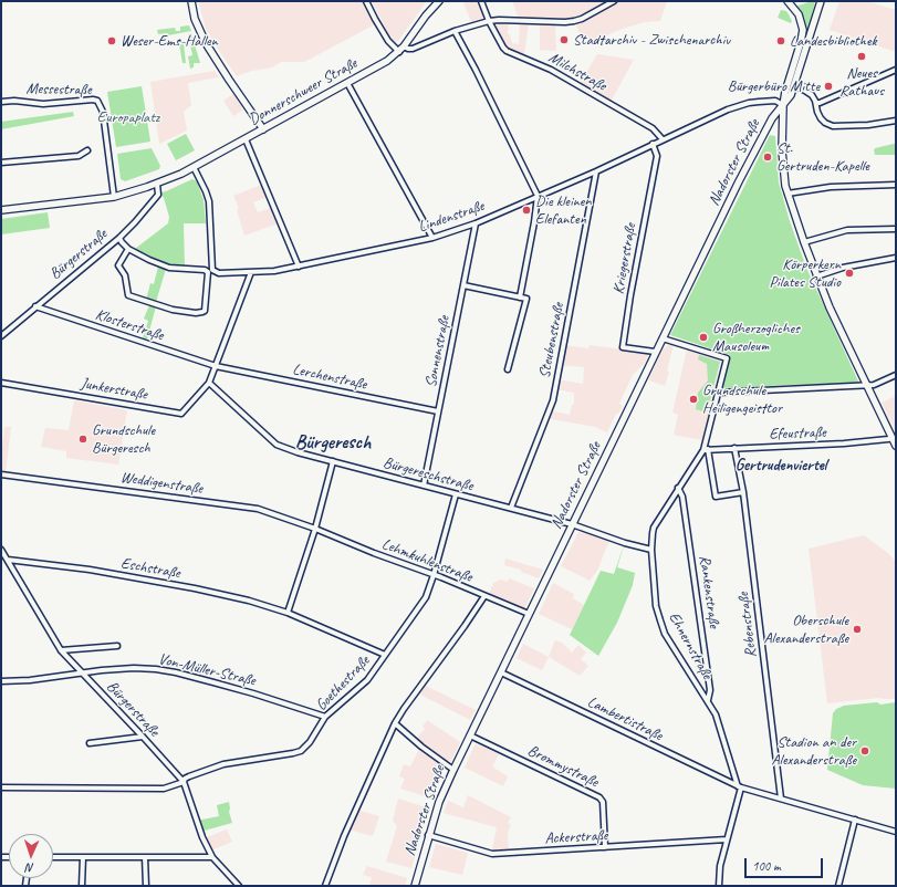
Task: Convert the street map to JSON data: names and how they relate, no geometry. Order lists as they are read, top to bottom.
{
  "streets": {
    "street": [
      "Milchstraße",
      "Messestraße",
      "Donnerschweer Straße",
      "Nadorster Straße",
      "Lindenstraße",
      "Bürgerstraße",
      "Kriegerstraße",
      "Klosterstraße",
      "Steubenstraße",
      "Sonnenstraße",
      "Lerchenstraße",
      "Junkerstraße",
      "Efeustraße",
      "Bürgereschstraße",
      "Weddigenstraße",
      "Lehmkuhlenstraße",
      "Eschstraße",
      "Rankenstraße",
      "Rebenstraße",
      "Ehnernstraße",
      "Von-Müller-Straße",
      "Goethestraße",
      "Lambertistraße",
      "Brommystraße",
      "Ackerstraße"
    ]
  },
  "crossings": [
    ["Milchstraße", "Donnerschweer Straße"],
    ["Milchstraße", "Lindenstraße"],
    ["Messestraße", "Donnerschweer Straße"],
    ["Donnerschweer Straße", "Bürgerstraße"],
    ["Nadorster Straße", "Lindenstraße"],
    ["Nadorster Straße", "Kriegerstraße"],
    ["Nadorster Straße", "Bürgereschstraße"],
    ["Nadorster Straße", "Lehmkuhlenstraße"],
    ["Nadorster Straße", "Ehnernstraße"],
    ["Nadorster Straße", "Lambertistraße"],
    ["Nadorster Straße", "Brommystraße"],
    ["Nadorster Straße", "Ackerstraße"],
    ["Lindenstraße", "Kriegerstraße"],
    ["Lindenstraße", "Steubenstraße"],
    ["Lindenstraße", "Sonnenstraße"],
    ["Bürgerstraße", "Klosterstraße"],
    ["Bürgerstraße", "Eschstraße"],
    ["Bürgerstraße", "Von-Müller-Straße"],
    ["Bürgerstraße", "Goethestraße"],
    ["Klosterstraße", "Lerchenstraße"],
    ["Steubenstraße", "Bürgereschstraße"],
    ["Sonnenstraße", "Lerchenstraße"],
    ["Sonnenstraße", "Bürgereschstraße"],
    ["Junkerstraße", "Bürgereschstraße"],
    ["Efeustraße", "Rebenstraße"],
    ["Efeustraße", "Ehnernstraße"],
    ["Bürgereschstraße", "Ehnernstraße"],
    ["Bürgereschstraße", "Goethestraße"],
    ["Weddigenstraße", "Lehmkuhlenstraße"],
    ["Lehmkuhlenstraße", "Goethestraße"],
    ["Eschstraße", "Goethestraße"],
    ["Rankenstraße", "Ehnernstraße"],
    ["Rebenstraße", "Lambertistraße"],
    ["Ehnernstraße", "Lambertistraße"],
    ["Von-Müller-Straße", "Goethestraße"],
    ["Brommystraße", "Ackerstraße"]
  ],
  "districts": ["Bürgeresch", "Gertrudenviertel"],
  "parks": ["Europaplatz"],
  "places": [
    "Stadtarchiv - Zwischenarchiv",
    "Weser-Ems-Hallen",
    "Landesbibliothek",
    "Neues Rathaus",
    "Bürgerbüro Mitte",
    "St. Gertruden-Kapelle",
    "Die kleinen Elefanten",
    "Körperkern Pilates Studio",
    "Großherzogliches Mausoleum",
    "Grundschule Heiligengeisttor",
    "Grundschule Bürgeresch",
    "Oberschule Alexanderstraße",
    "Stadion an der Alexanderstraße"
  ],
  "scale_bar": "100 m",
  "north": "bottom"
}
